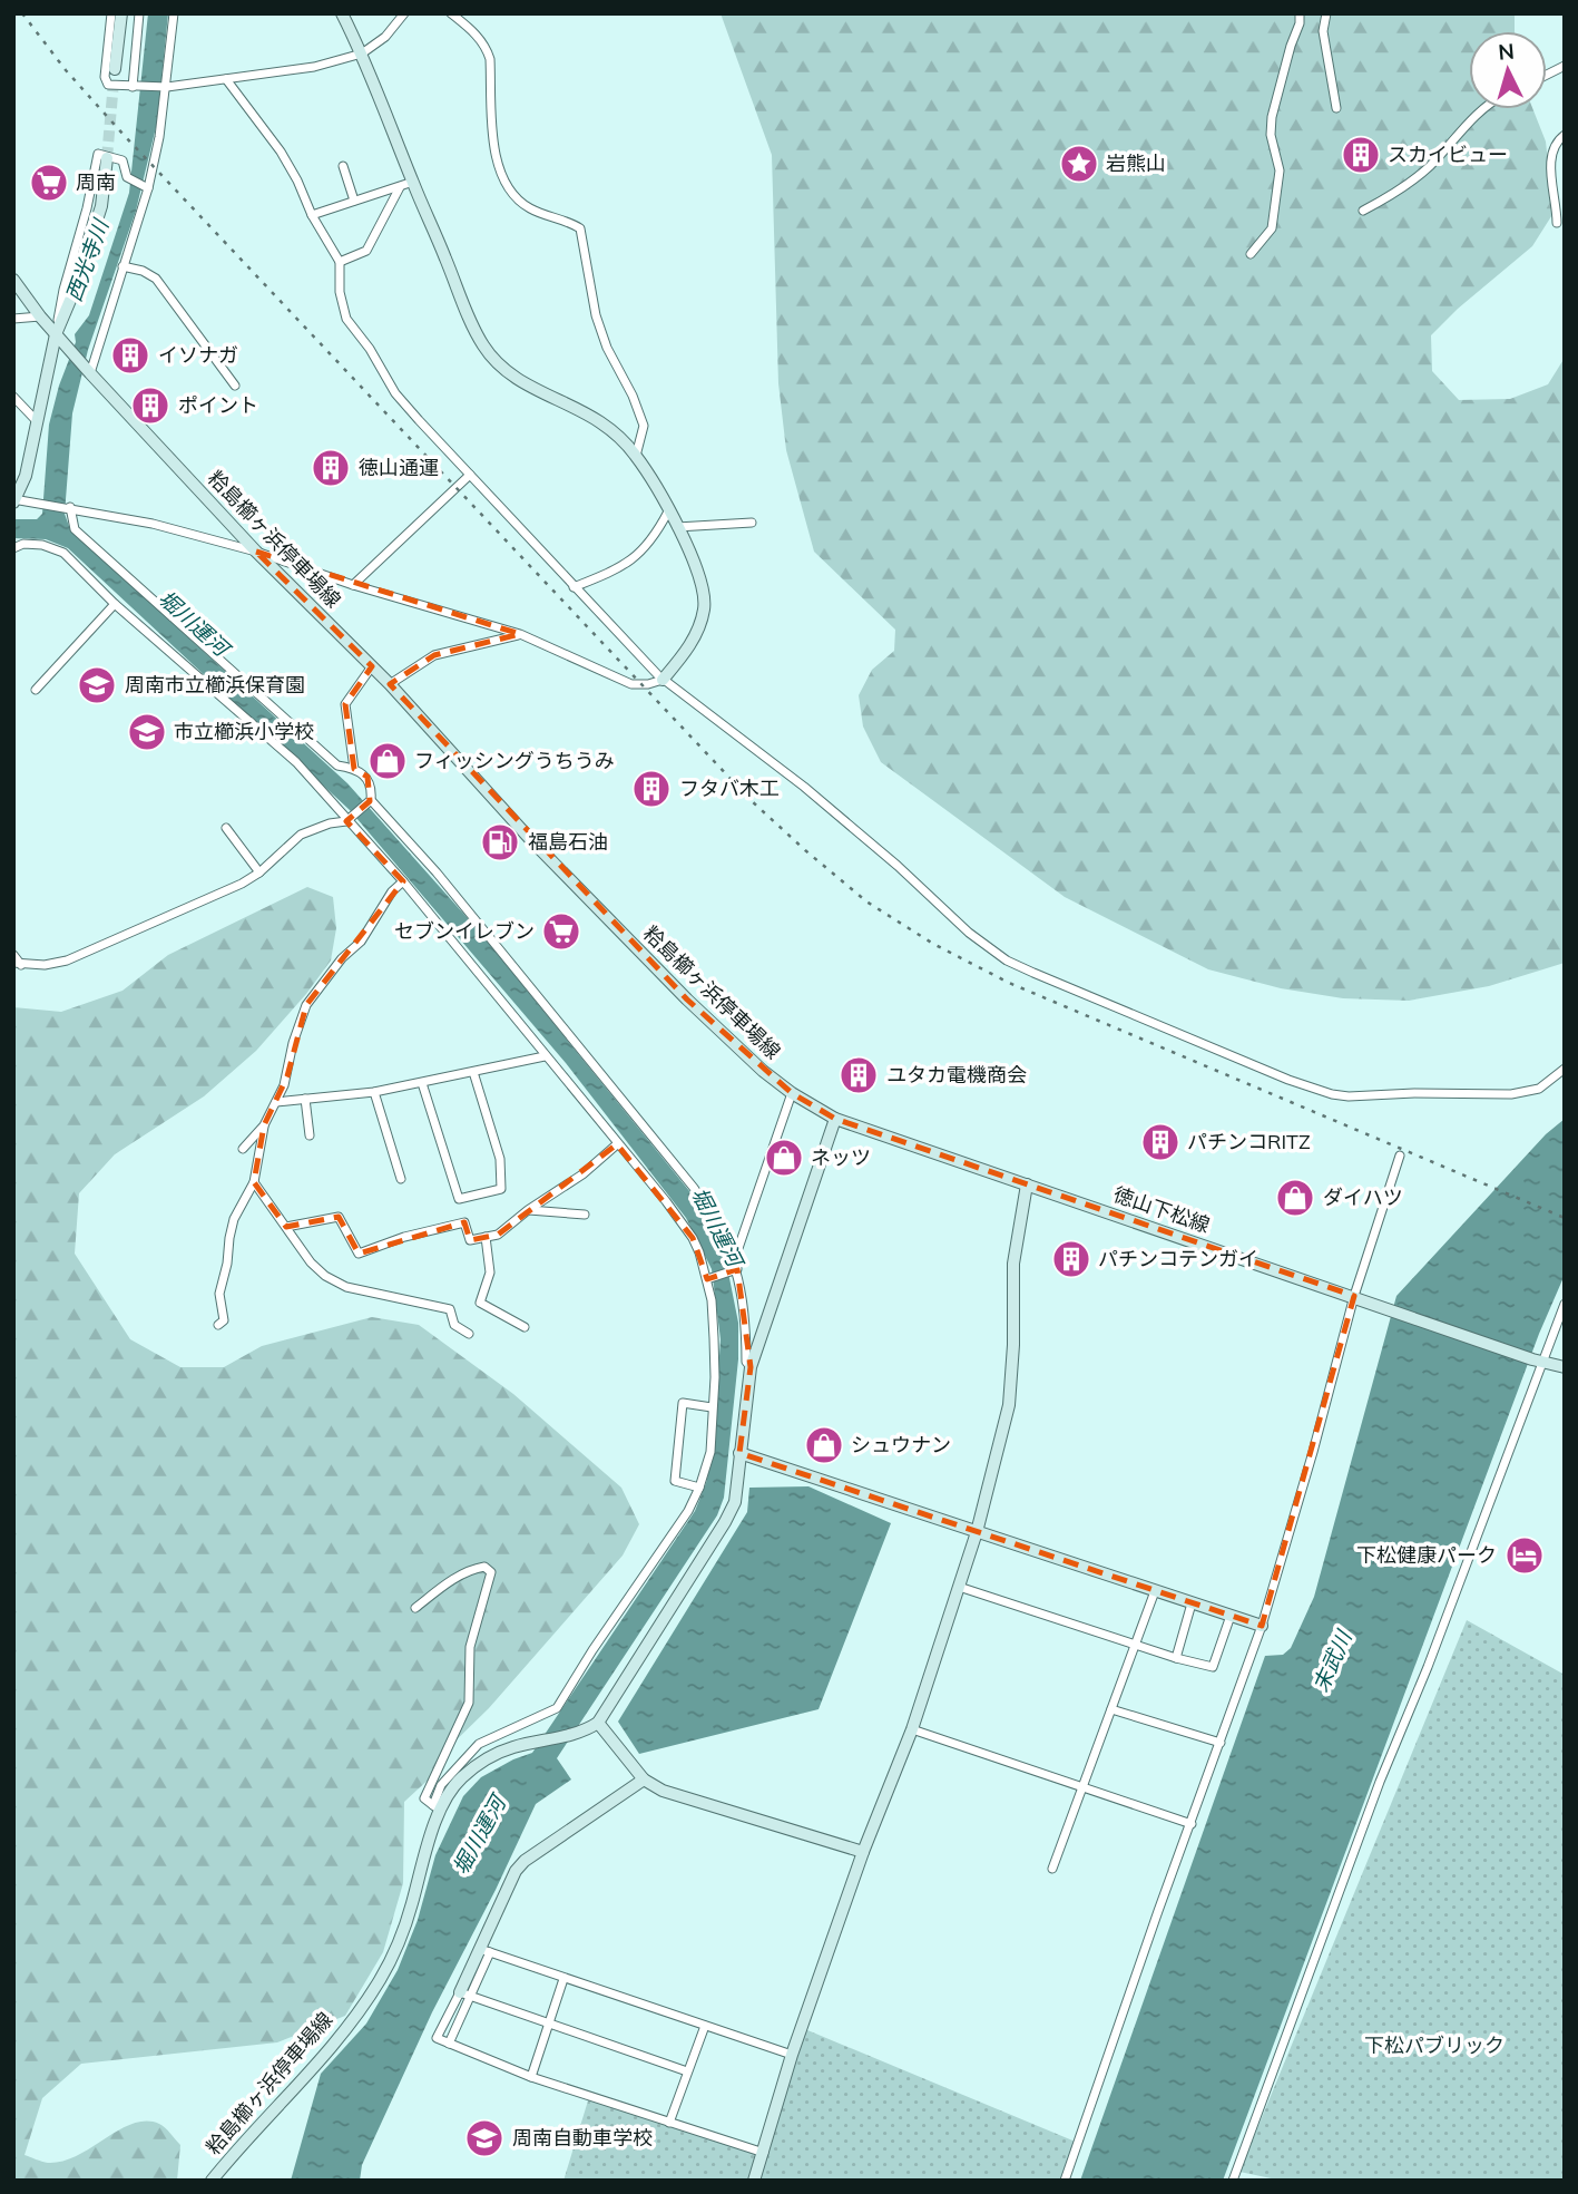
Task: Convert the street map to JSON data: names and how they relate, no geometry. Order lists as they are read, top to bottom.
{
  "streets": {
    "street": ["粭島櫛ヶ浜停車場線", "徳山下松線"]
  },
  "crossings": [
    ["粭島櫛ヶ浜停車場線", "徳山下松線"]
  ],
  "water": ["西光寺川", "堀川運河", "末武川"],
  "parks": ["下松パブリック"],
  "places": {
    "building": [
      "スカイビュー",
      "イソナガ",
      "ポイント",
      "徳山通運",
      "フタバ木工",
      "ユタカ電機商会",
      "パチンコRITZ",
      "パチンコテンガイ"
    ],
    "place": ["岩熊山"],
    "supermarket": ["周南", "セブンイレブン"],
    "school or university": ["周南市立櫛浜保育園", "市立櫛浜小学校", "周南自動車学校"],
    "shop": [
      "フィッシングうちうみ",
      "ネッツ",
      "ダイハツ",
      "シュウナン"
    ],
    "fuel station": ["福島石油"],
    "hotel": ["下松健康パーク"]
  },
  "north": "top"
}
